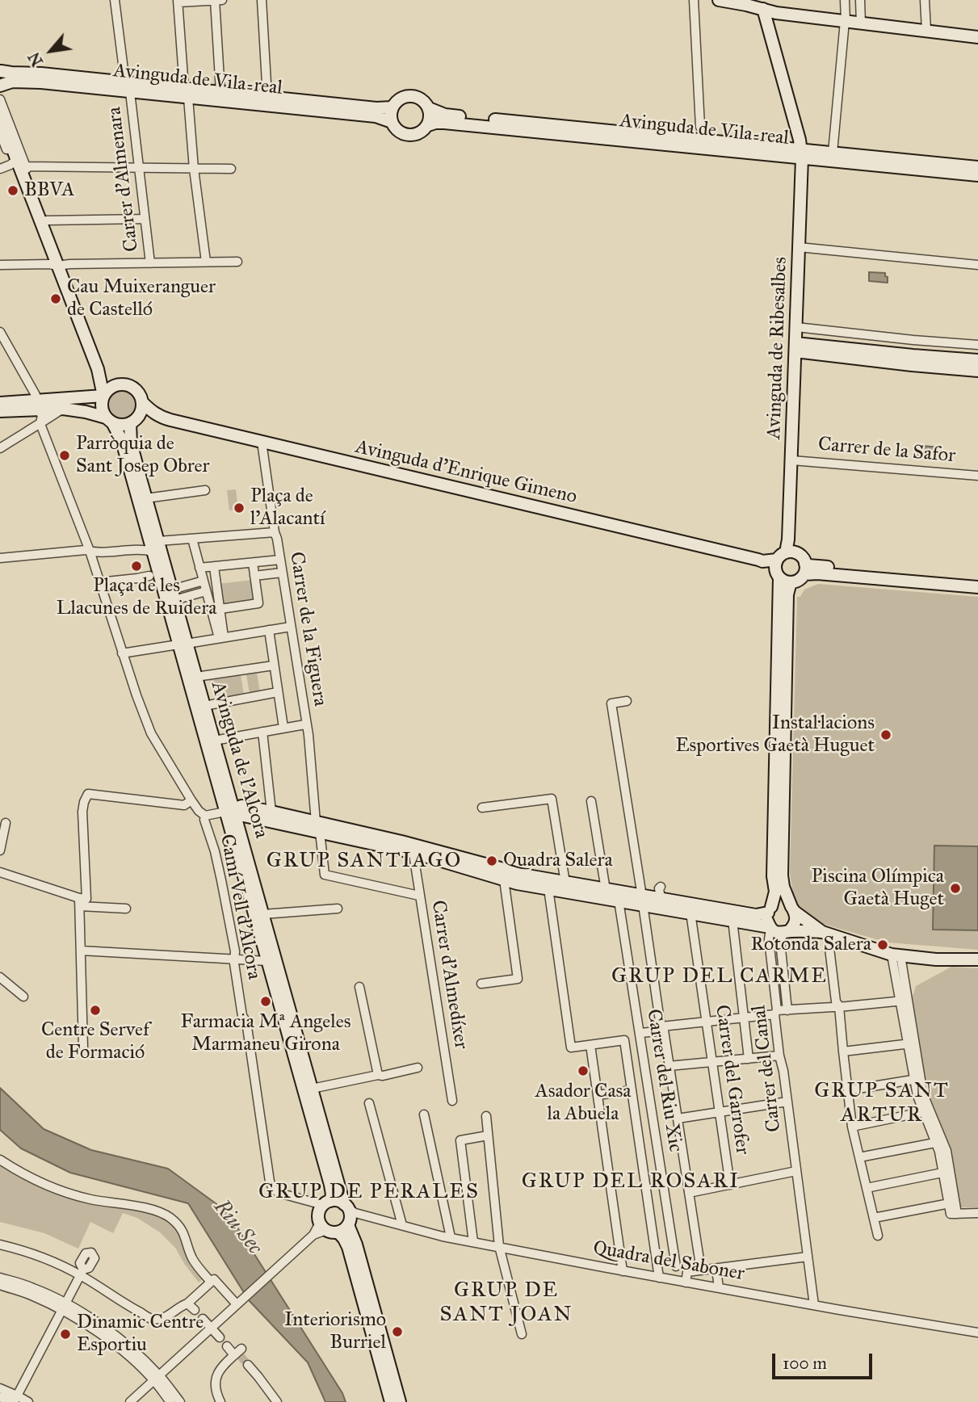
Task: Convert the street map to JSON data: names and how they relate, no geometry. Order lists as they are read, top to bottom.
{
  "streets": {
    "main road": [
      "Avinguda de Vila-real",
      "Avinguda de Ribesalbes",
      "Avinguda d'Enrique Gimeno",
      "Avinguda de l'Alcora"
    ],
    "street": [
      "Carrer d'Almenara",
      "Carrer de la Safor",
      "Carrer de la Figuera",
      "Camí Vell d'Alcora",
      "Carrer d'Almedíxer",
      "Carrer del Canal",
      "Carrer del Garrofer",
      "Carrer del Riu Xic",
      "Quadra del Saboner"
    ]
  },
  "crossings": [
    ["Avinguda de Vila-real", "Carrer d'Almenara"],
    ["Avinguda de Vila-real", "Avinguda de Ribesalbes"],
    ["Avinguda de Ribesalbes", "Carrer de la Safor"],
    ["Avinguda de Ribesalbes", "Avinguda d'Enrique Gimeno"],
    ["Avinguda de Ribesalbes", "Carrer del Canal"],
    ["Avinguda d'Enrique Gimeno", "Carrer de la Figuera"],
    ["Avinguda d'Enrique Gimeno", "Avinguda de l'Alcora"],
    ["Carrer de la Figuera", "Carrer d'Almedíxer"],
    ["Avinguda de l'Alcora", "Camí Vell d'Alcora"],
    ["Avinguda de l'Alcora", "Quadra del Saboner"],
    ["Camí Vell d'Alcora", "Quadra del Saboner"],
    ["Carrer del Canal", "Quadra del Saboner"]
  ],
  "districts": [
    "GRUP SANTIAGO",
    "GRUP DEL CARME",
    "GRUP SANT ARTUR",
    "GRUP DEL ROSARI",
    "GRUP DE PERALES",
    "GRUP DE SANT JOAN"
  ],
  "water": ["Riu Sec"],
  "places": [
    "BBVA",
    "Cau Muixeranguer de Castelló",
    "Parròquia de Sant Josep Obrer",
    "Plaça de l'Alacantí",
    "Plaça de les Llacunes de Ruidera",
    "Instal·lacions Esportives Gaetà Huguet",
    "Quadra Salera",
    "Piscina Olímpica Gaetà Huget",
    "Rotonda Salera",
    "Farmacia Mª Angeles Marmaneu Girona",
    "Centre Servef de Formació",
    "Asador Casa la Abuela",
    "Interiorismo Burriel",
    "Dinamic Centre Esportiu"
  ],
  "scale_bar": "100 m",
  "north": "bottom left"
}
